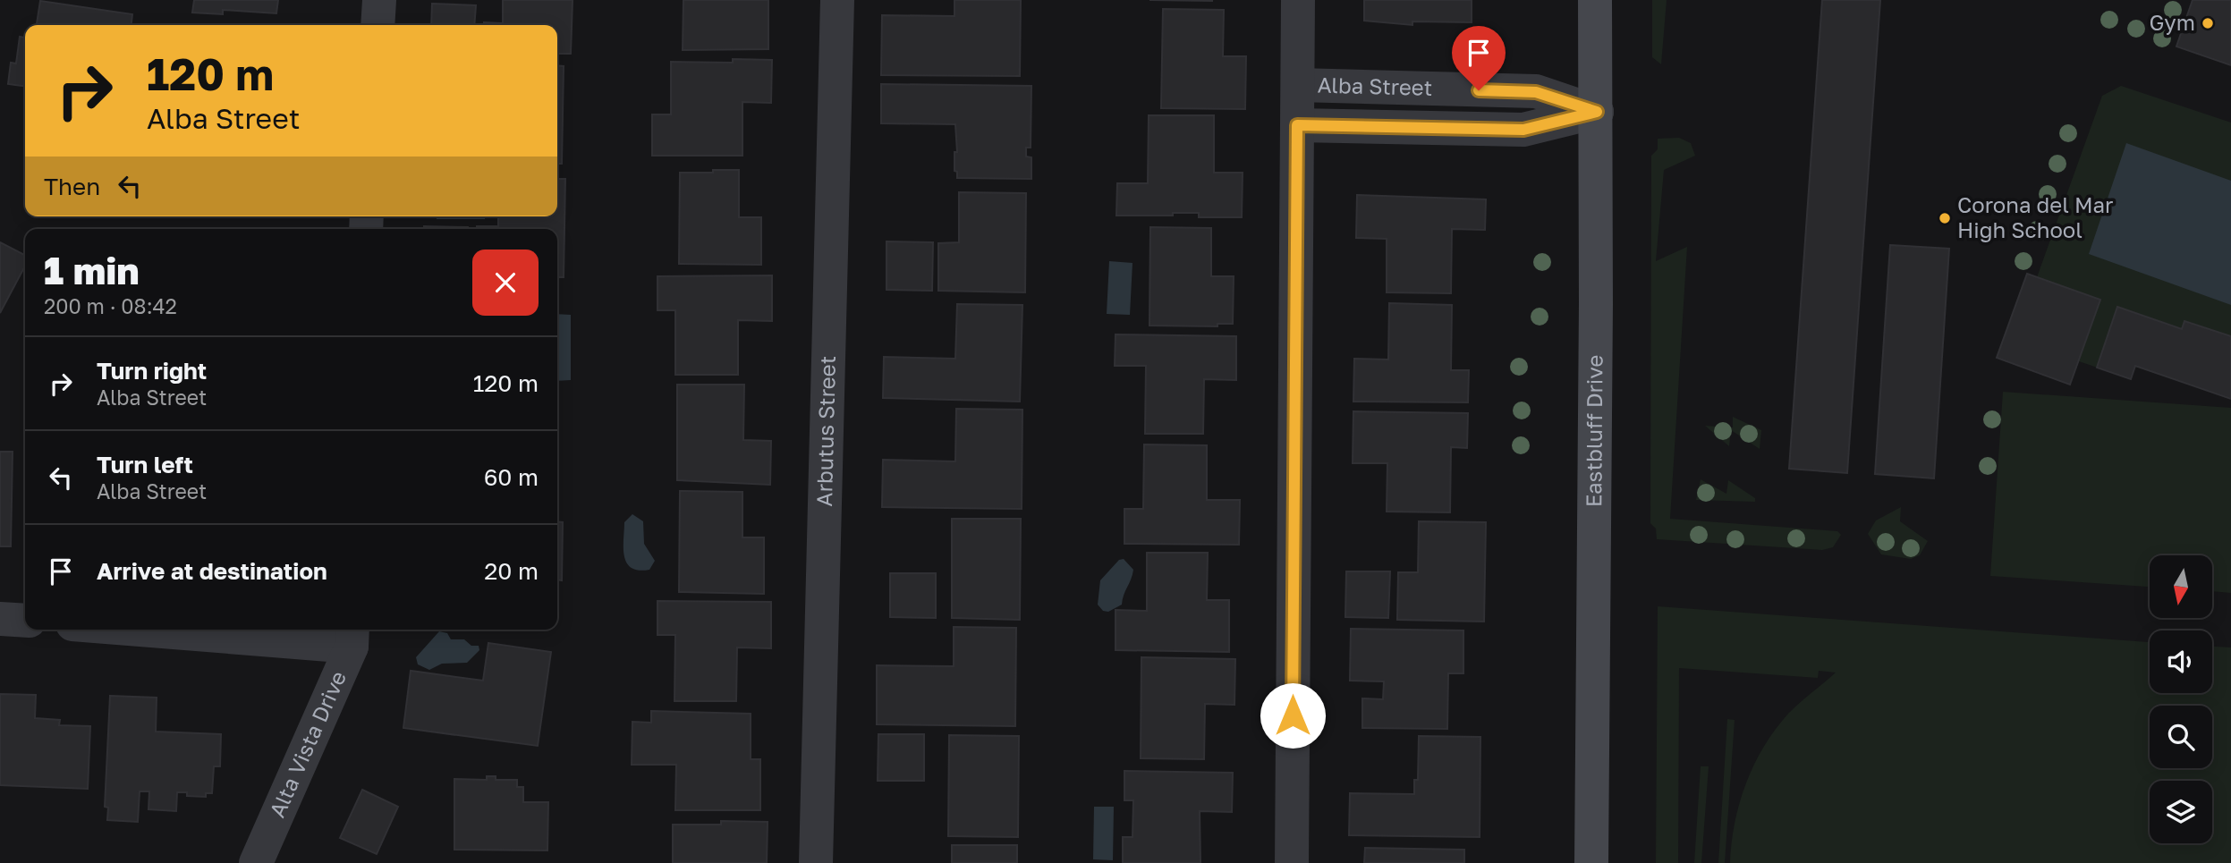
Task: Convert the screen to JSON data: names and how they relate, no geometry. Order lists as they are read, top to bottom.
{
  "streets": {
    "main road": ["Eastbluff Drive"],
    "street": ["Alba Street", "Arbutus Street", "Alta Vista Drive"]
  },
  "crossings": [
    ["Alba Street", "Eastbluff Drive"]
  ],
  "places": ["Gym", "Corona del Mar High School"],
  "north": "bottom",
  "page": {
    "turn": ["120 m", "Alba Street"],
    "then": "Then",
    "heading": ["1 min", "200 m · 08:42"],
    "list": [
      {
        "name": "Turn right",
        "note": "Alba Street",
        "value": "120 m"
      },
      {
        "name": "Turn left",
        "note": "Alba Street",
        "value": "60 m"
      },
      {
        "name": "Arrive at destination",
        "value": "20 m"
      }
    ]
  }
}
